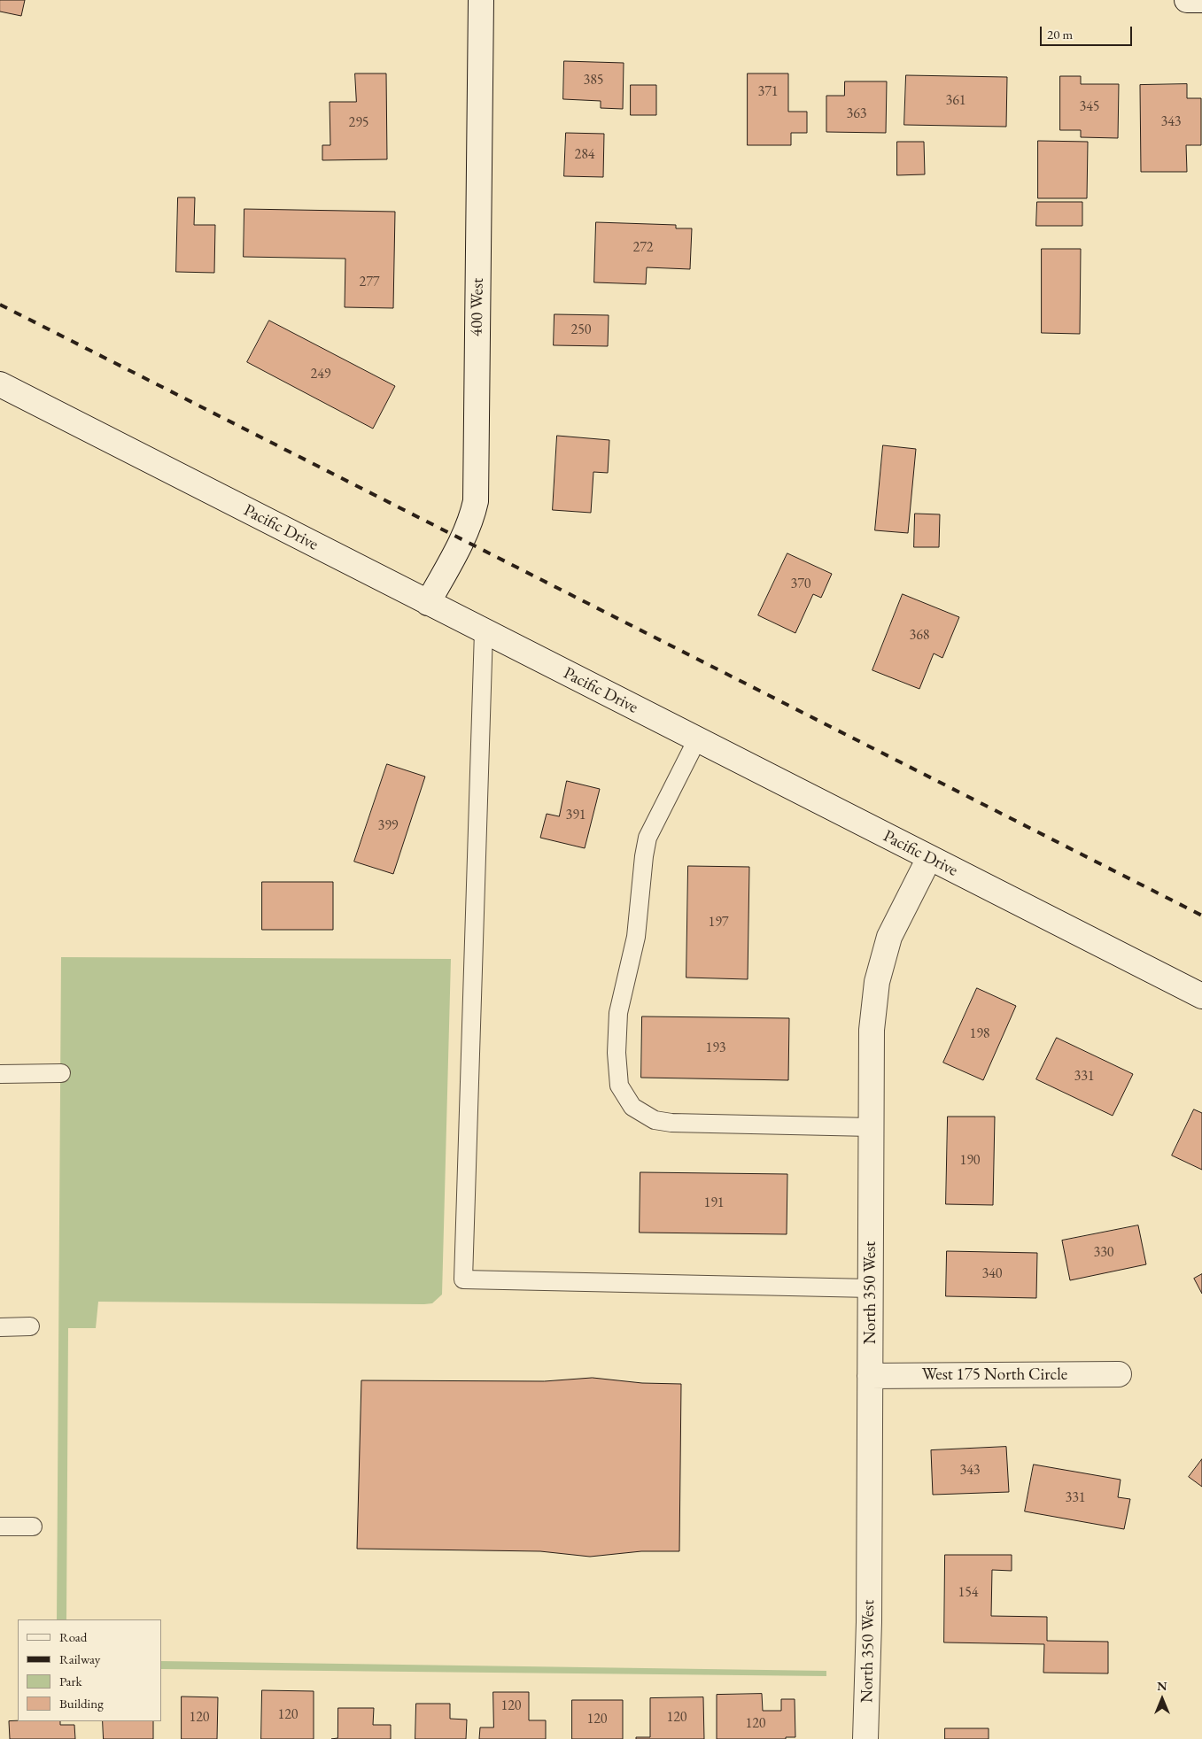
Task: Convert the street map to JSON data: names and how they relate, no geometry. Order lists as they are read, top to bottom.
{
  "streets": {
    "street": [
      "400 West",
      "Pacific Drive",
      "North 350 West",
      "West 175 North Circle"
    ]
  },
  "crossings": [
    ["400 West", "Pacific Drive"],
    ["Pacific Drive", "North 350 West"],
    ["North 350 West", "West 175 North Circle"]
  ],
  "house_numbers": [
    "385",
    "371",
    "361",
    "345",
    "363",
    "343",
    "295",
    "284",
    "272",
    "277",
    "250",
    "249",
    "370",
    "368",
    "391",
    "399",
    "197",
    "198",
    "193",
    "331",
    "190",
    "191",
    "330",
    "340",
    "343",
    "331",
    "154",
    "120",
    "120",
    "120",
    "120",
    "120",
    "120"
  ],
  "legend": [
    "Road",
    "Railway",
    "Park",
    "Building"
  ],
  "scale_bar": "20 m",
  "north": "top"
}
